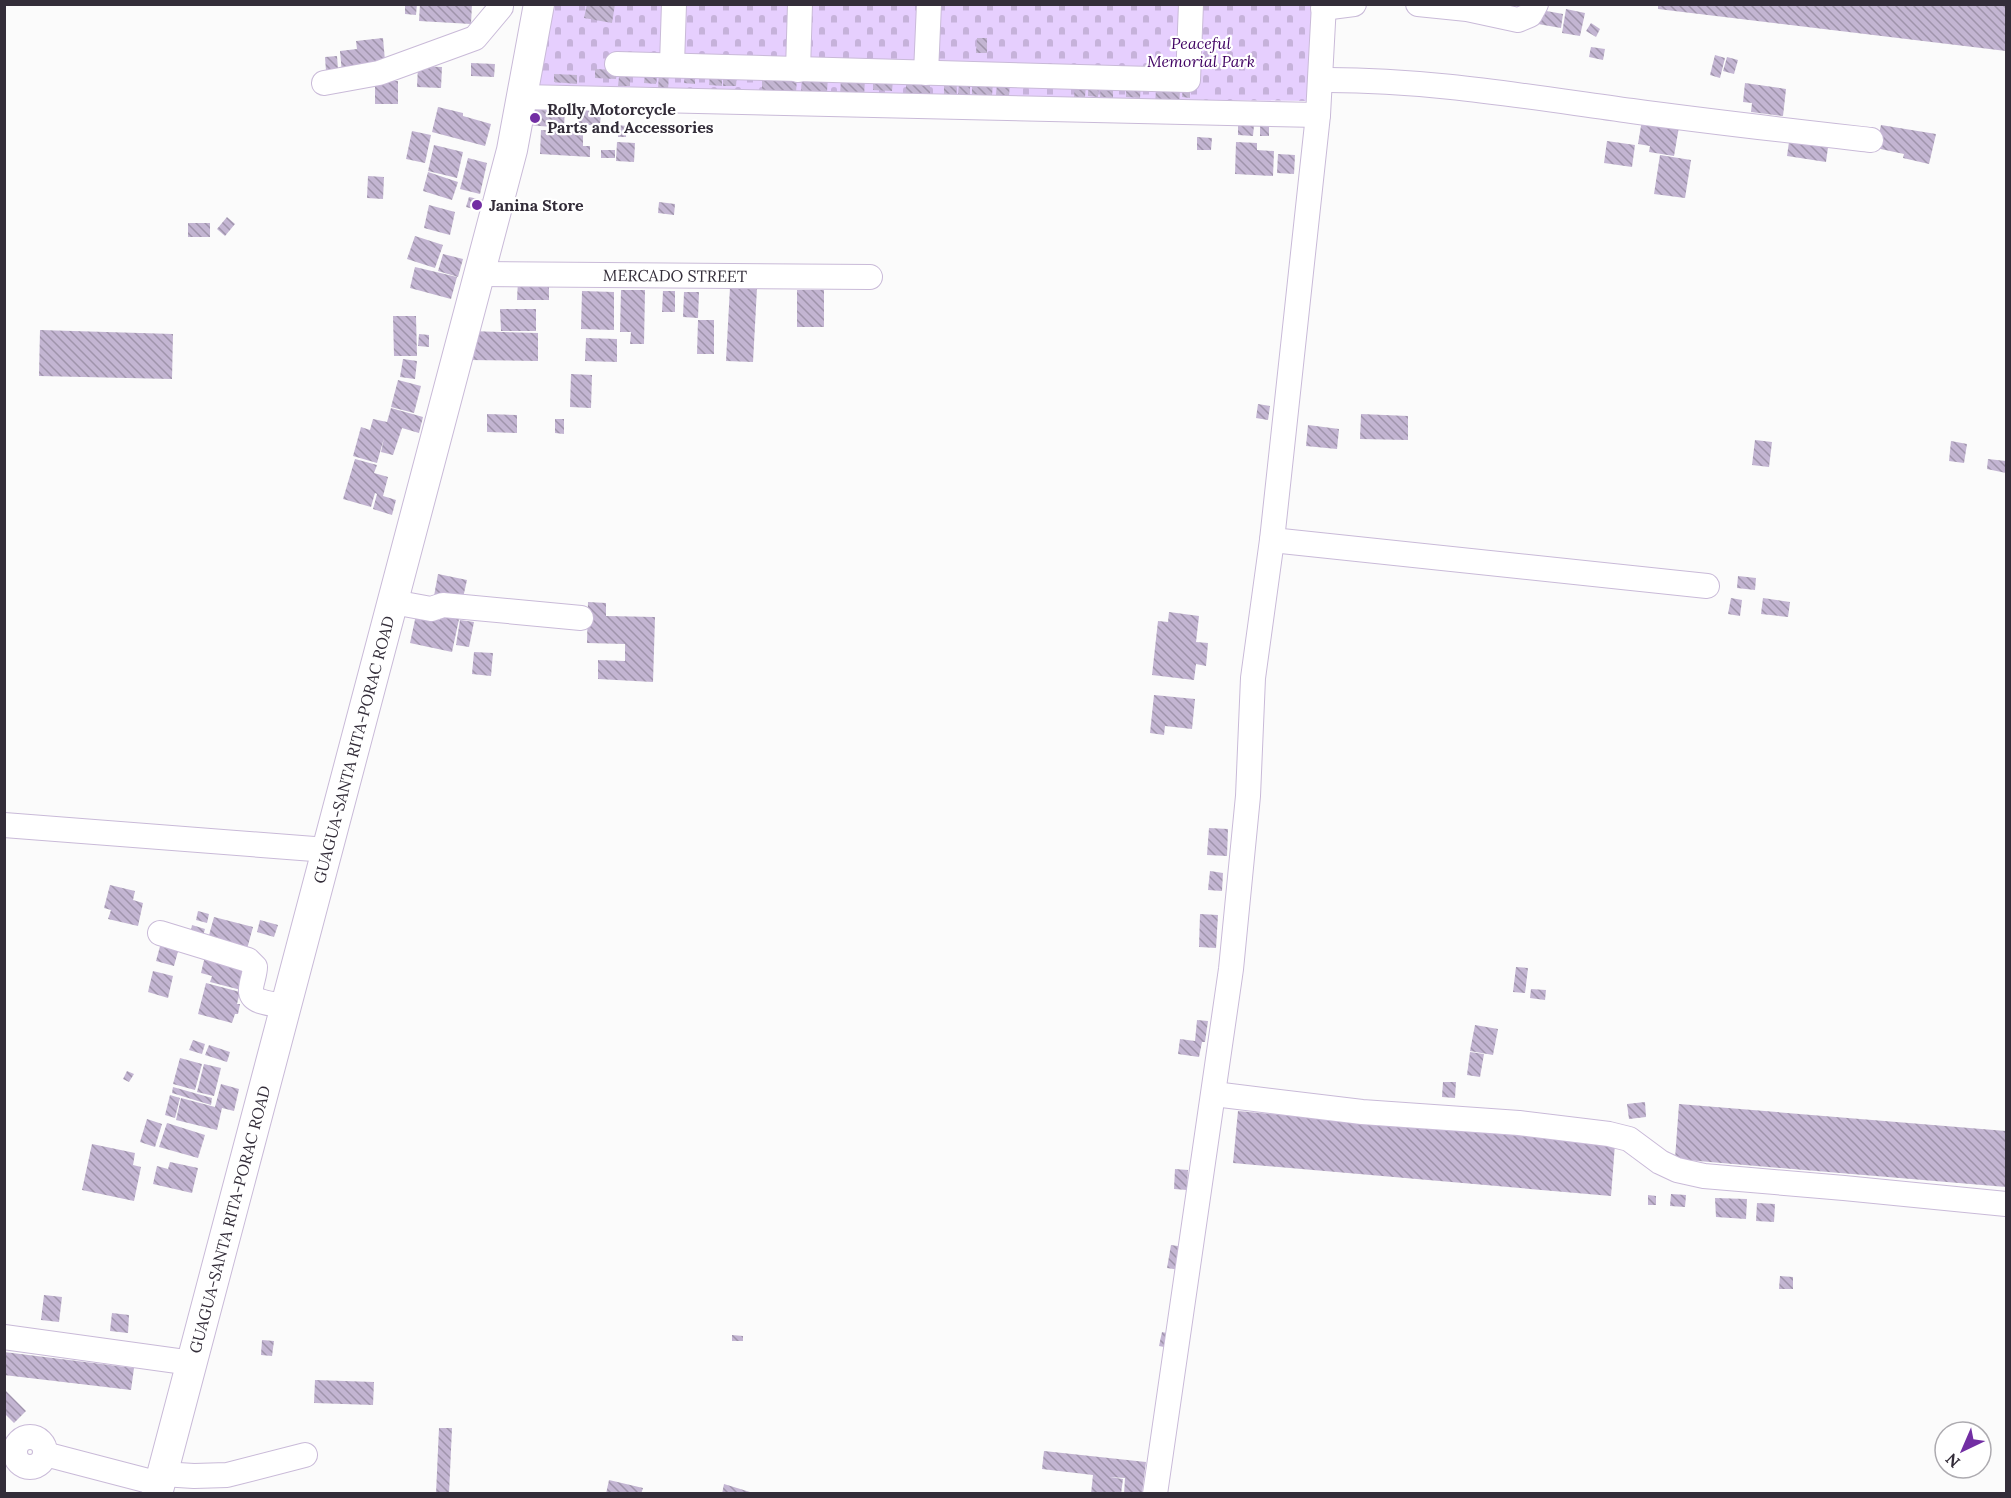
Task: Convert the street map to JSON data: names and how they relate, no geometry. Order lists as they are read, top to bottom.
{
  "streets": {
    "main road": ["GUAGUA-SANTA RITA-PORAC ROAD"],
    "street": ["MERCADO STREET"]
  },
  "crossings": [
    ["MERCADO STREET", "GUAGUA-SANTA RITA-PORAC ROAD"]
  ],
  "parks": ["Peaceful Memorial Park"],
  "places": ["Rolly Motorcycle Parts and Accessories", "Janina Store"],
  "north": "bottom left"
}
